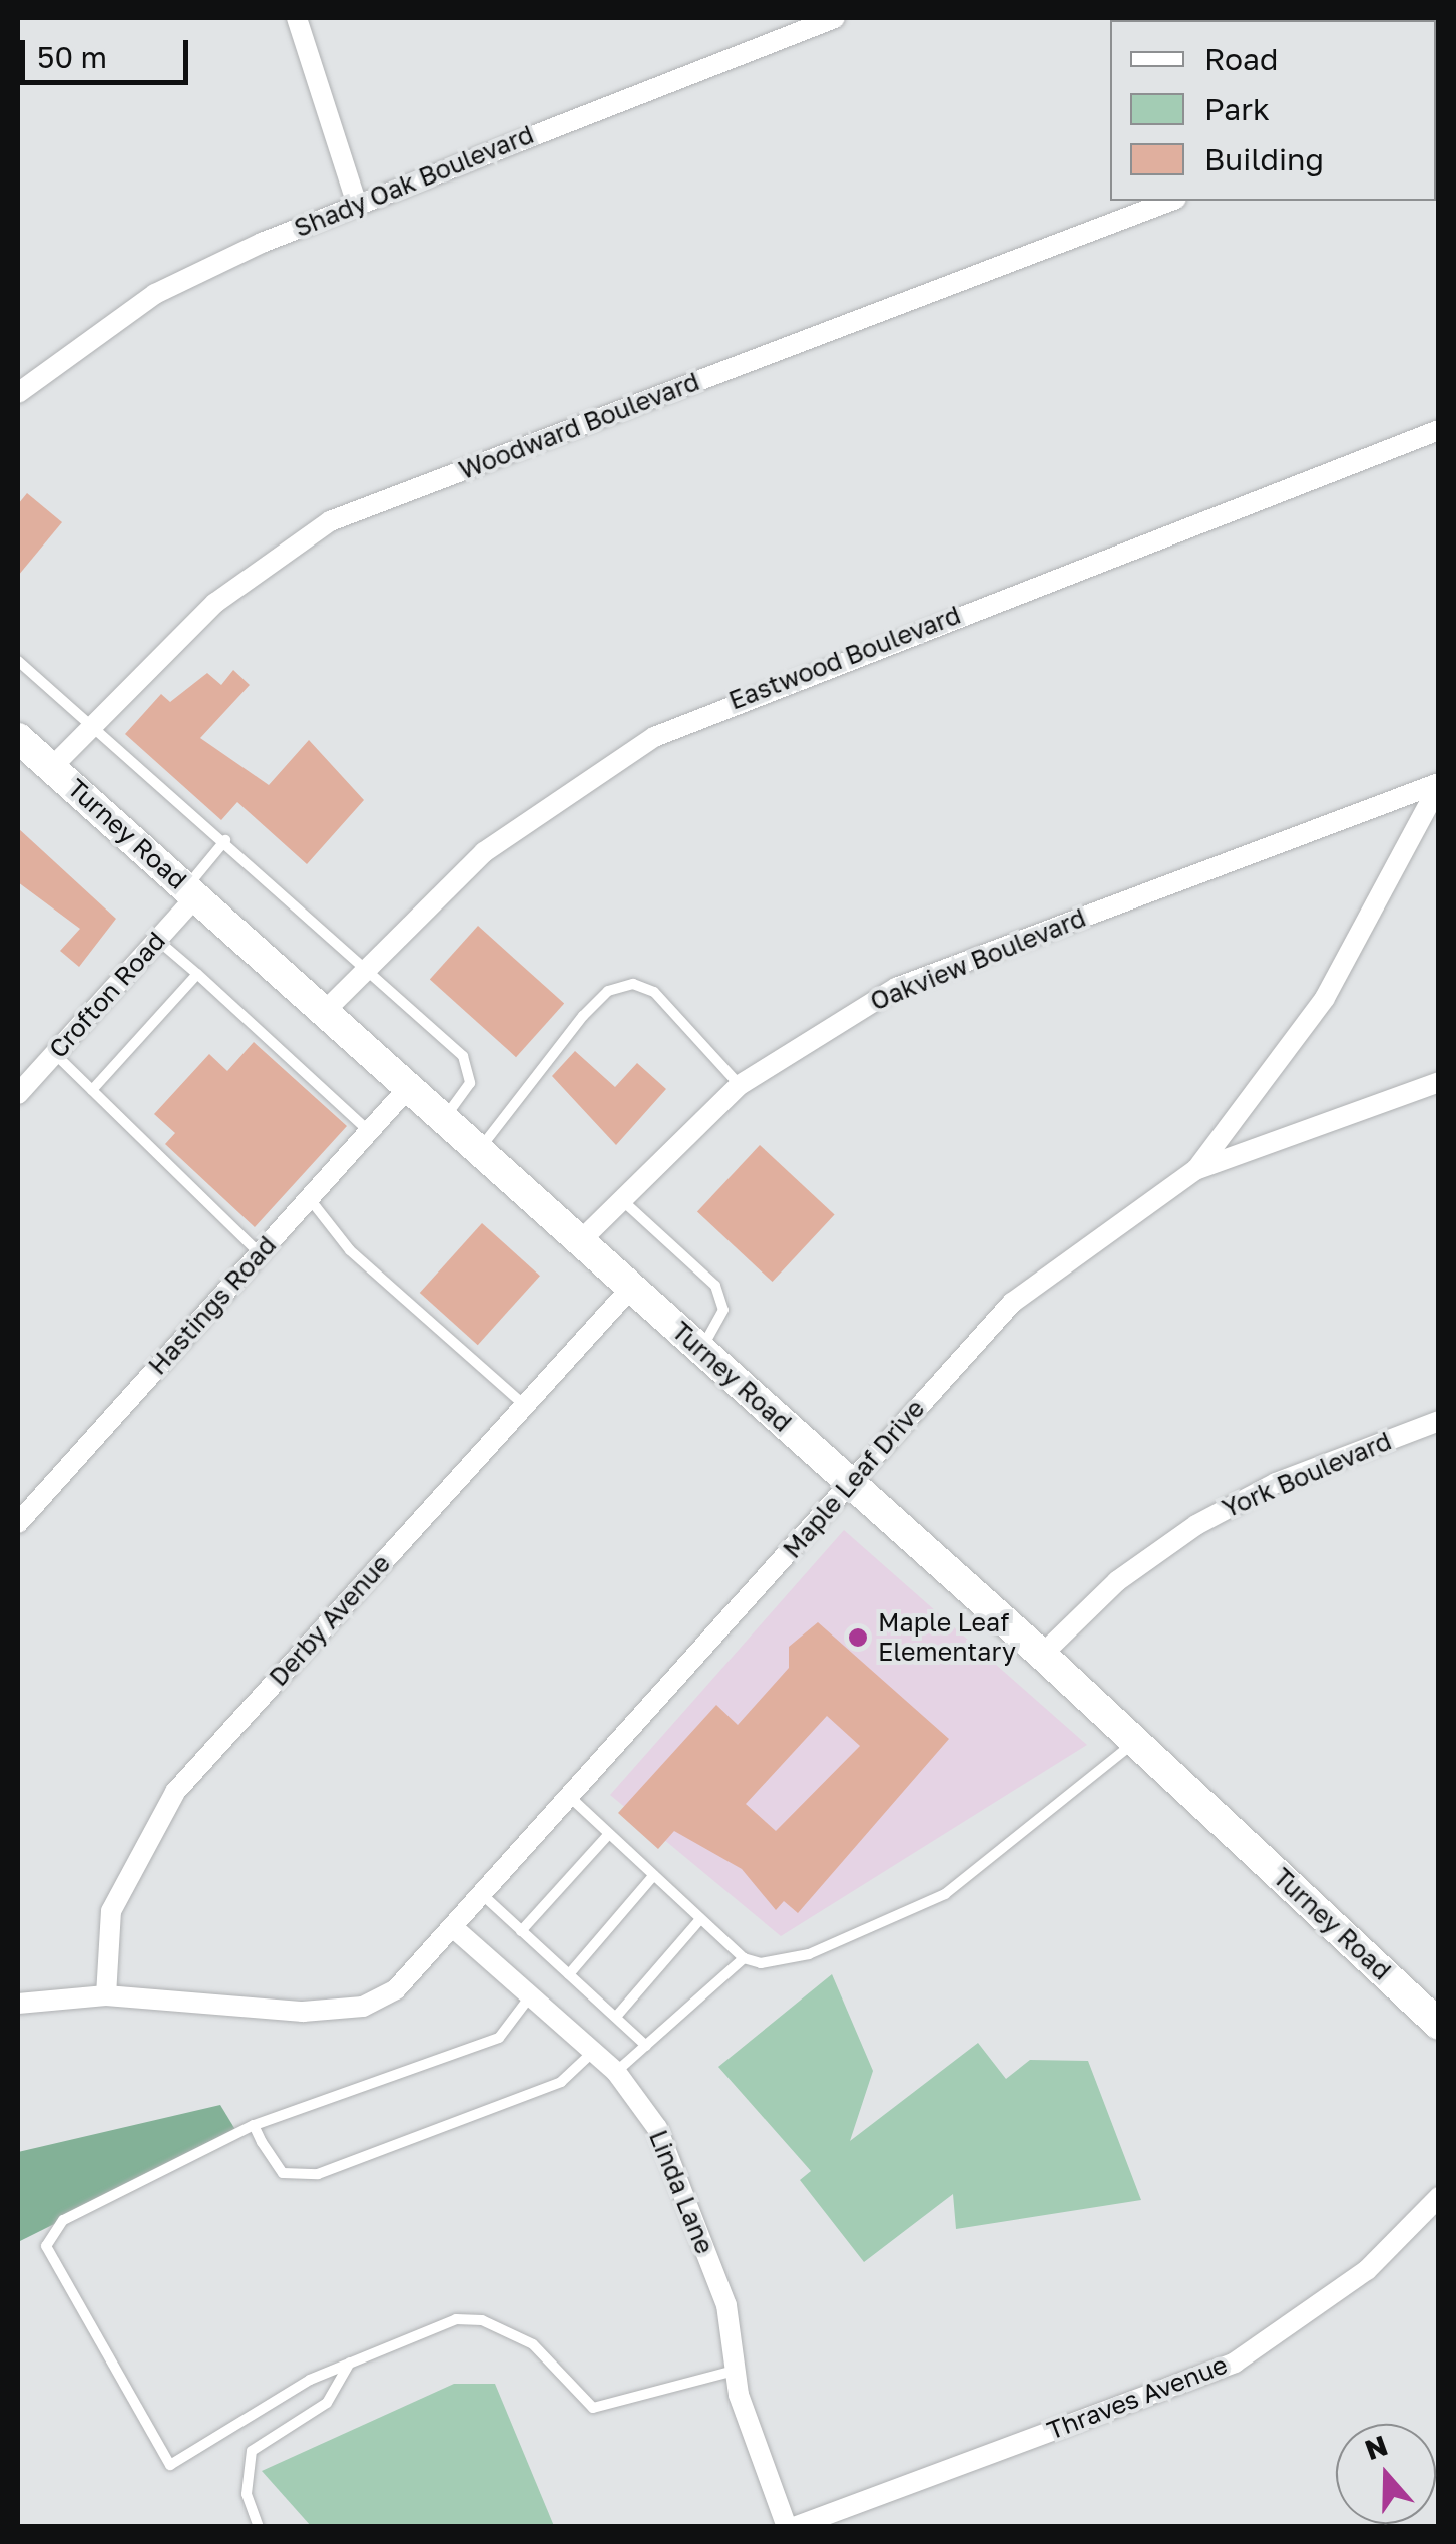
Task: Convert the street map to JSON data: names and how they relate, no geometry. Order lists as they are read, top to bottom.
{
  "streets": {
    "main road": ["Turney Road"],
    "street": [
      "Shady Oak Boulevard",
      "Woodward Boulevard",
      "Eastwood Boulevard",
      "Oakview Boulevard",
      "Crofton Road",
      "Hastings Road",
      "York Boulevard",
      "Maple Leaf Drive",
      "Derby Avenue",
      "Linda Lane",
      "Thraves Avenue"
    ]
  },
  "crossings": [
    ["Woodward Boulevard", "Turney Road"],
    ["Eastwood Boulevard", "Turney Road"],
    ["Turney Road", "Oakview Boulevard"],
    ["Turney Road", "Crofton Road"],
    ["Turney Road", "Hastings Road"],
    ["Turney Road", "York Boulevard"],
    ["Turney Road", "Maple Leaf Drive"],
    ["Turney Road", "Derby Avenue"],
    ["Maple Leaf Drive", "Derby Avenue"],
    ["Maple Leaf Drive", "Linda Lane"],
    ["Linda Lane", "Thraves Avenue"]
  ],
  "places": ["Maple Leaf Elementary"],
  "legend": ["Road", "Park", "Building"],
  "scale_bar": "50 m",
  "north": "top"
}
